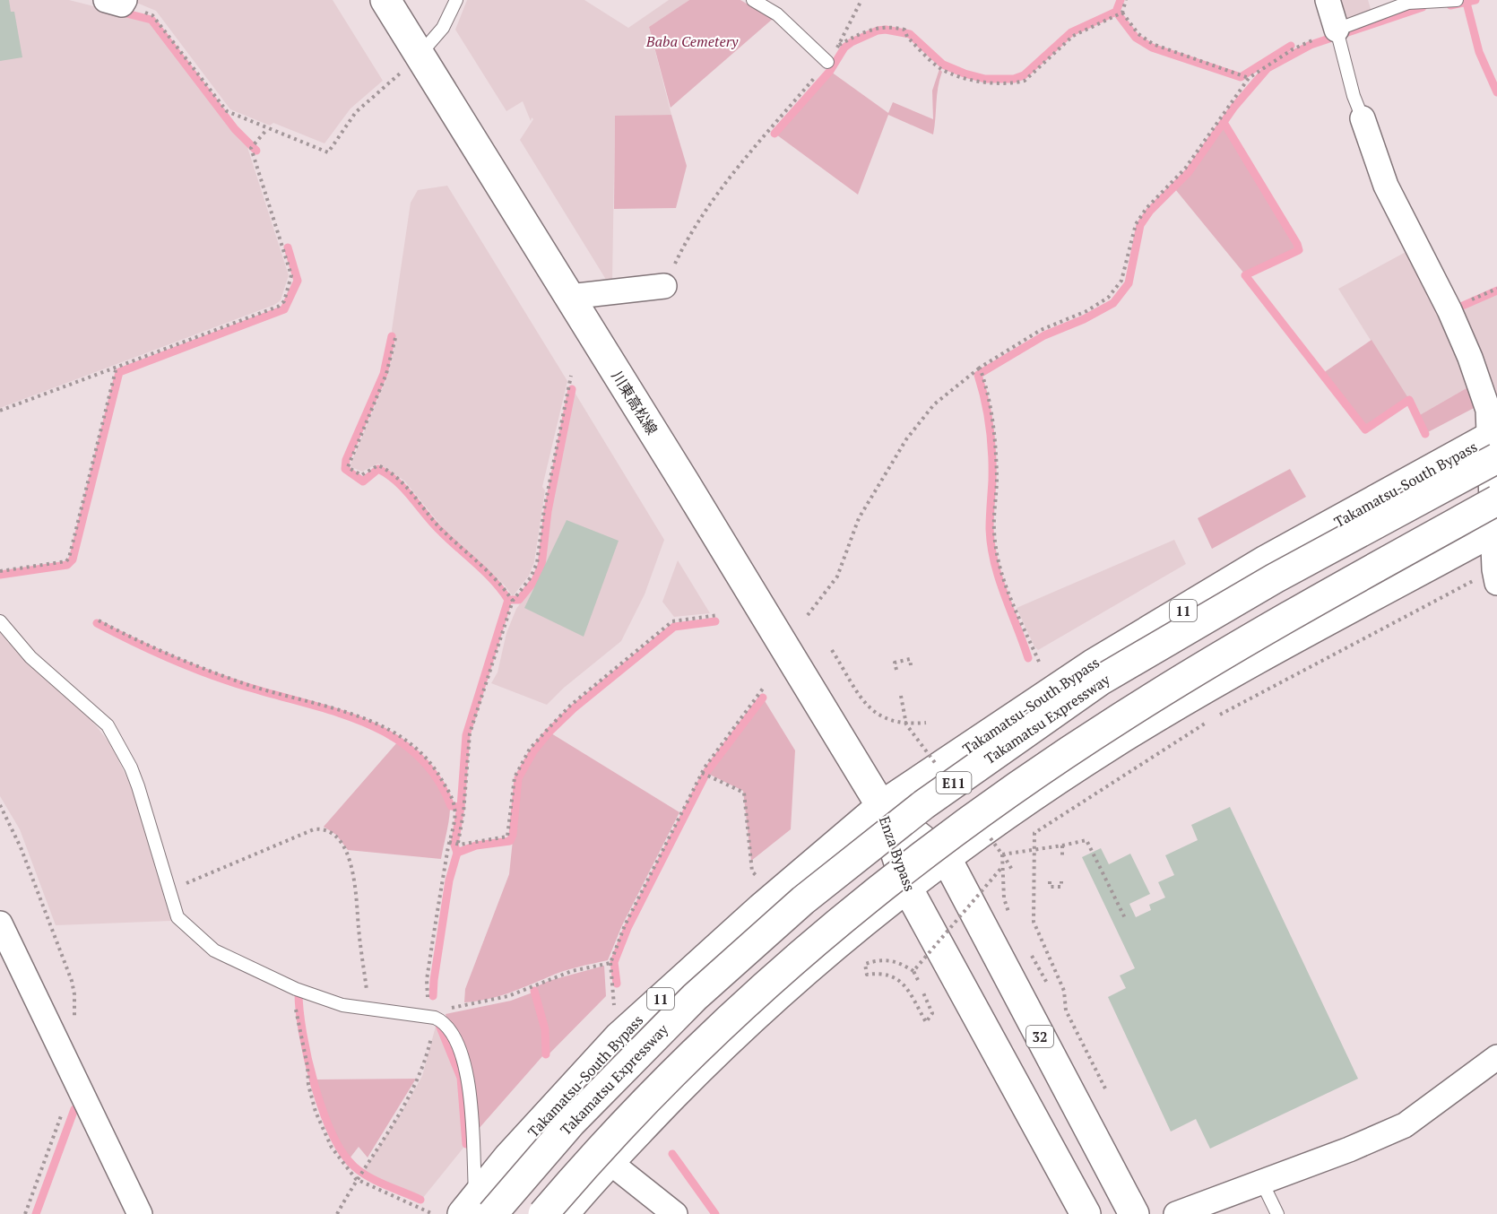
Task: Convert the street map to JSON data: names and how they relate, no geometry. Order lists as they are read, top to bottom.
{
  "streets": {
    "main road": [
      "川東高松線",
      "Takamatsu-South Bypass",
      "11",
      "Takamatsu Expressway",
      "E11",
      "Enza Bypass",
      "32"
    ]
  },
  "crossings": [
    ["川東高松線", "Takamatsu-South Bypass"],
    ["川東高松線", "Enza Bypass"],
    ["Takamatsu-South Bypass", "Takamatsu Expressway"],
    ["Takamatsu-South Bypass", "Enza Bypass"]
  ],
  "parks": ["Baba Cemetery"]
}
